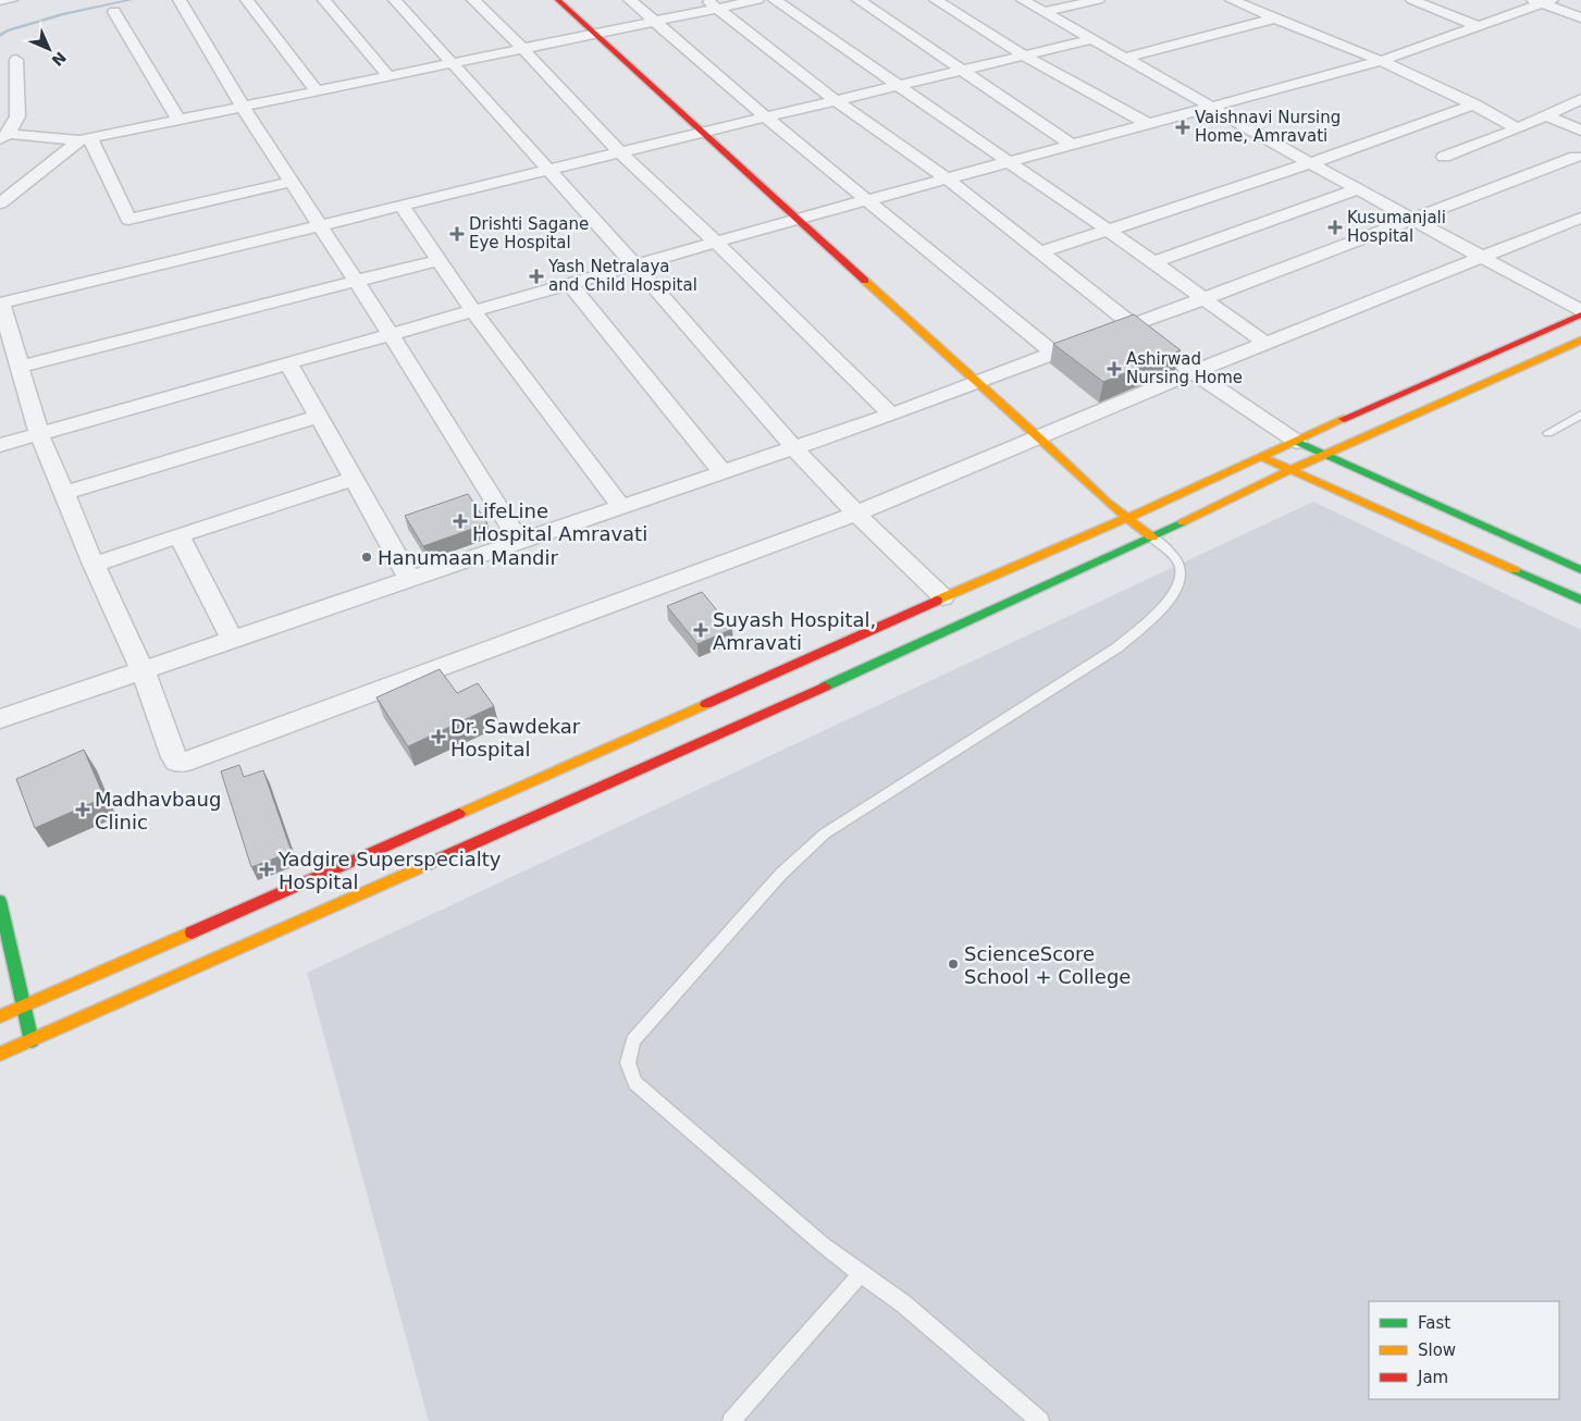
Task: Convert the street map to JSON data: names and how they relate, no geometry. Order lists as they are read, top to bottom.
{
  "places": {
    "health": [
      "Vaishnavi Nursing Home, Amravati",
      "Kusumanjali Hospital",
      "Drishti Sagane Eye Hospital",
      "Yash Netralaya and Child Hospital",
      "Ashirwad Nursing Home",
      "LifeLine Hospital Amravati",
      "Suyash Hospital, Amravati",
      "Dr. Sawdekar Hospital",
      "Madhavbaug Clinic",
      "Yadgire Superspecialty Hospital"
    ],
    "other": ["Hanumaan Mandir", "ScienceScore School + College"]
  },
  "legend": ["Fast", "Slow", "Jam"],
  "north": "bottom right"
}
